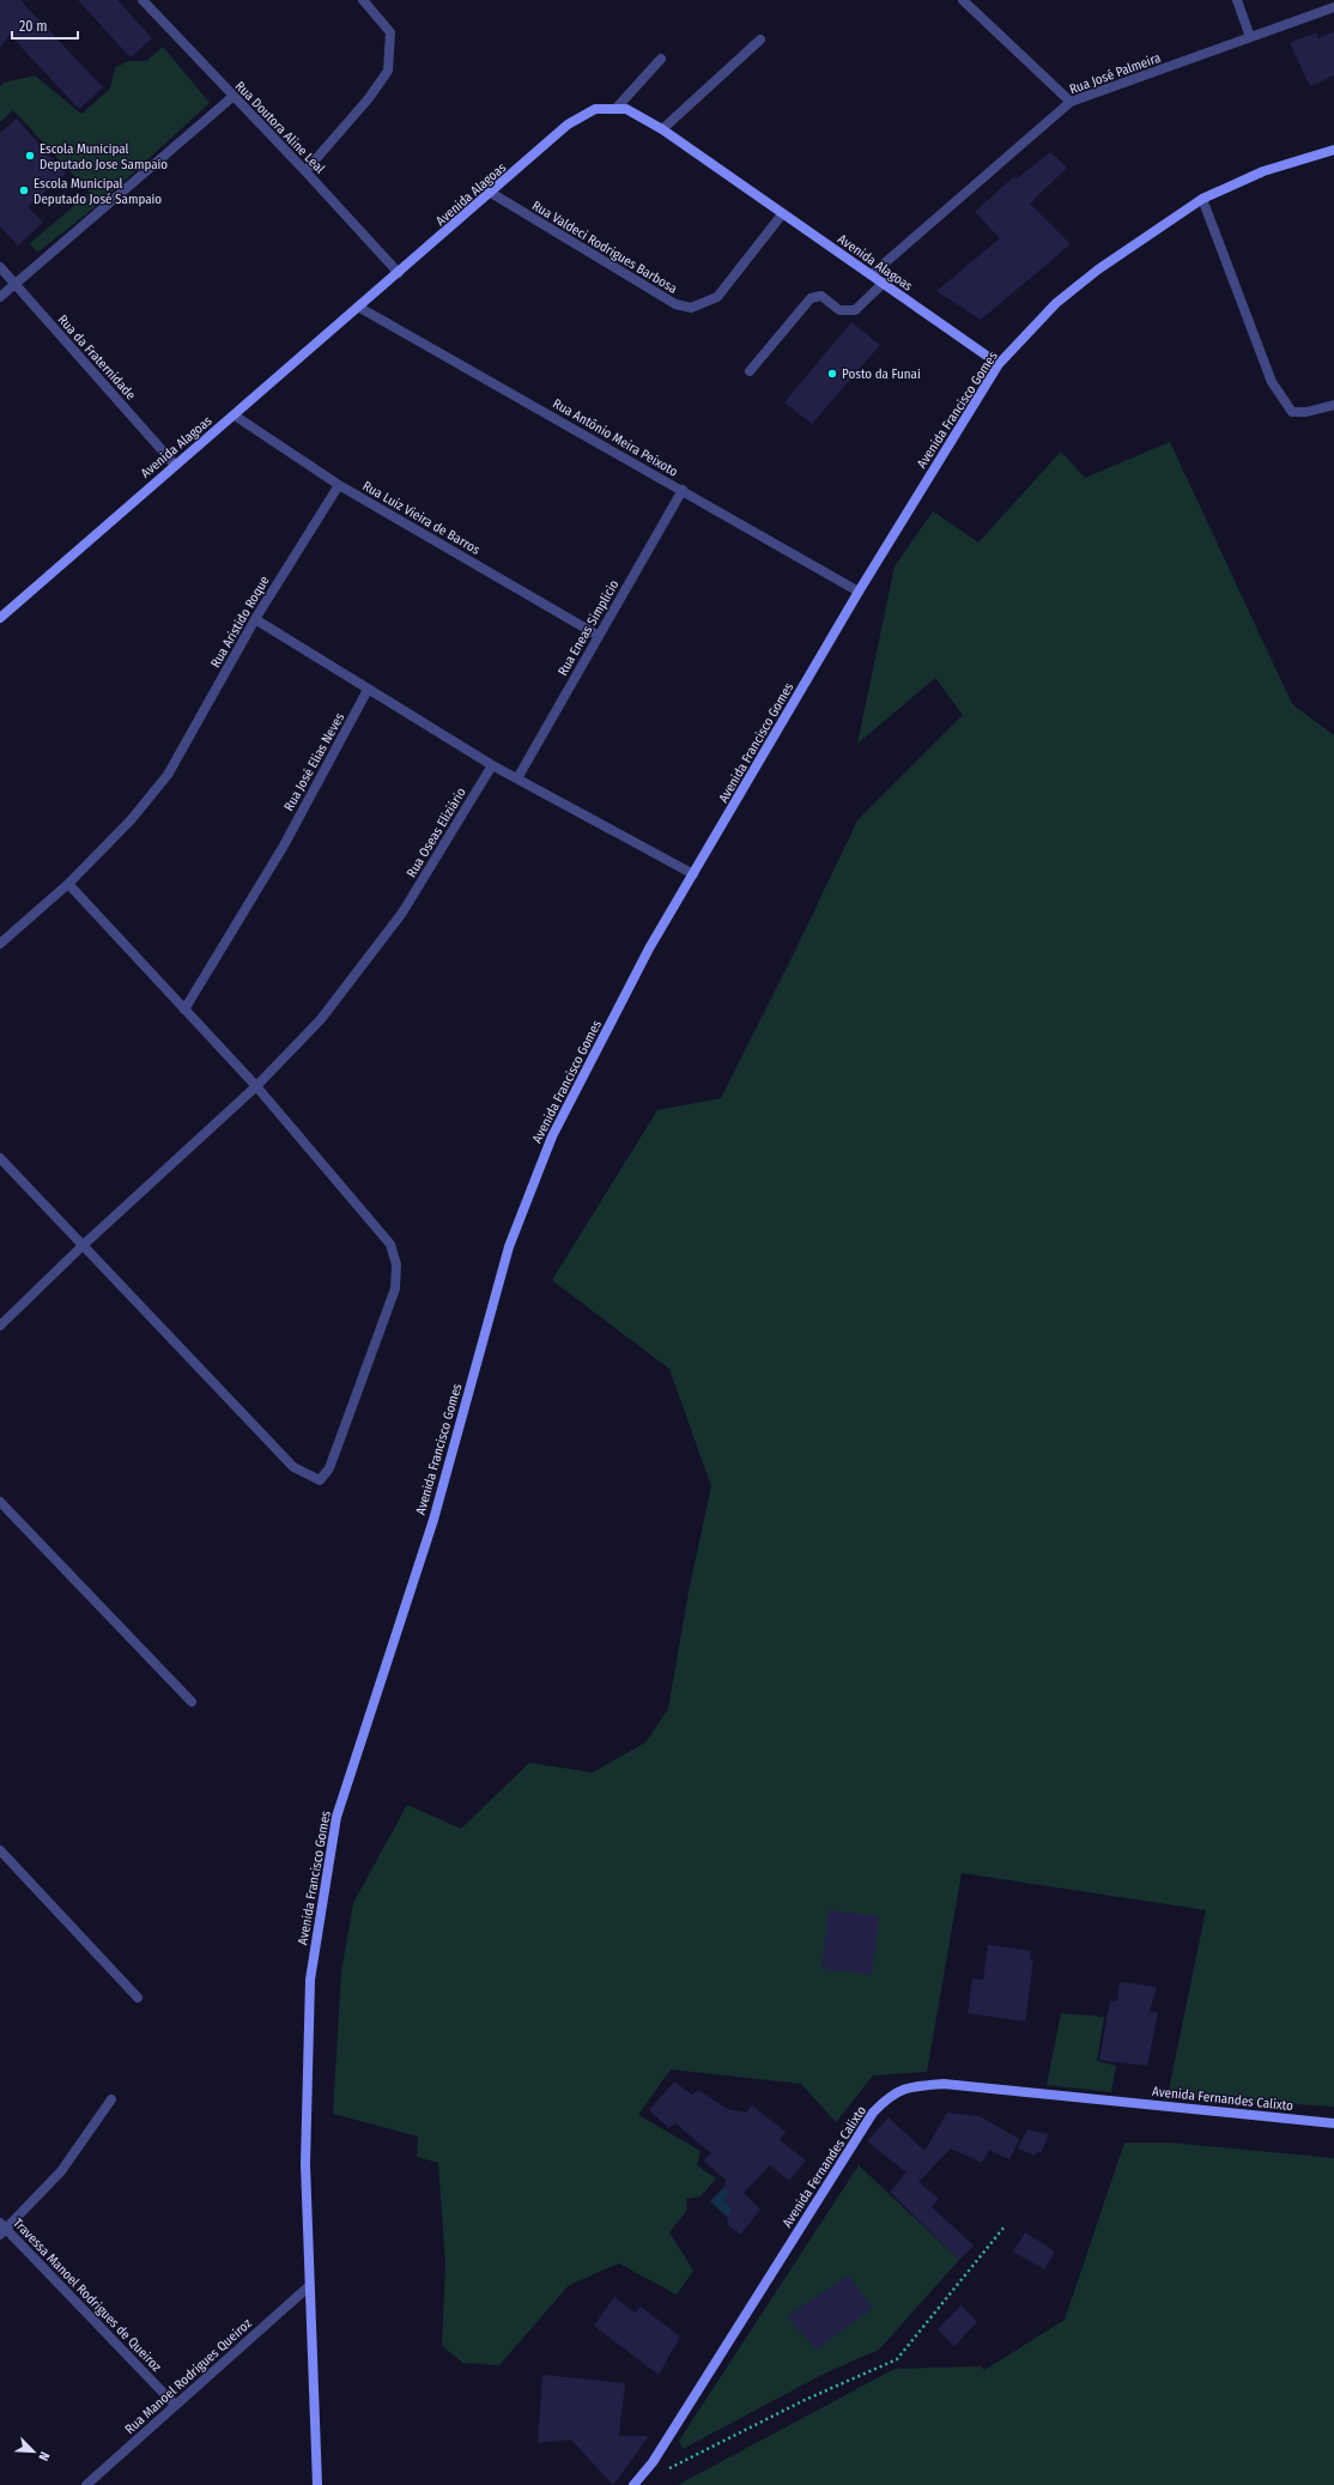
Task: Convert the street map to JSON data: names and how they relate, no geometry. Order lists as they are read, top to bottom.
{
  "streets": {
    "main road": ["Avenida Alagoas", "Avenida Francisco Gomes", "Avenida Fernandes Calixto"],
    "street": [
      "Rua José Palmeira",
      "Rua Doutora Aline Leal",
      "Rua Valdeci Rodrigues Barbosa",
      "Rua da Fraternidade",
      "Rua Antônio Meira Peixoto",
      "Rua Luiz Vieira de Barros",
      "Rua Aristido Roque",
      "Rua Eneas Simplicio",
      "Rua José Elias Neves",
      "Rua Oseas Eliziário",
      "Travessa Manoel Rodrigues de Queiroz",
      "Rua Manoel Rodrigues Queiroz"
    ]
  },
  "crossings": [
    ["Rua José Palmeira", "Avenida Alagoas"],
    ["Rua Doutora Aline Leal", "Avenida Alagoas"],
    ["Avenida Alagoas", "Rua Valdeci Rodrigues Barbosa"],
    ["Avenida Alagoas", "Rua da Fraternidade"],
    ["Avenida Alagoas", "Avenida Francisco Gomes"],
    ["Avenida Alagoas", "Rua Antônio Meira Peixoto"],
    ["Avenida Alagoas", "Rua Luiz Vieira de Barros"],
    ["Avenida Francisco Gomes", "Rua Antônio Meira Peixoto"],
    ["Avenida Francisco Gomes", "Rua Manoel Rodrigues Queiroz"],
    ["Rua Antônio Meira Peixoto", "Rua Eneas Simplicio"],
    ["Rua Luiz Vieira de Barros", "Rua Aristido Roque"],
    ["Rua Luiz Vieira de Barros", "Rua Eneas Simplicio"],
    ["Travessa Manoel Rodrigues de Queiroz", "Rua Manoel Rodrigues Queiroz"]
  ],
  "places": ["Escola Municipal Deputado Jose Sampaio", "Escola Municipal Deputado José Sampaio", "Posto da Funai"],
  "scale_bar": "20 m",
  "north": "bottom right"
}
